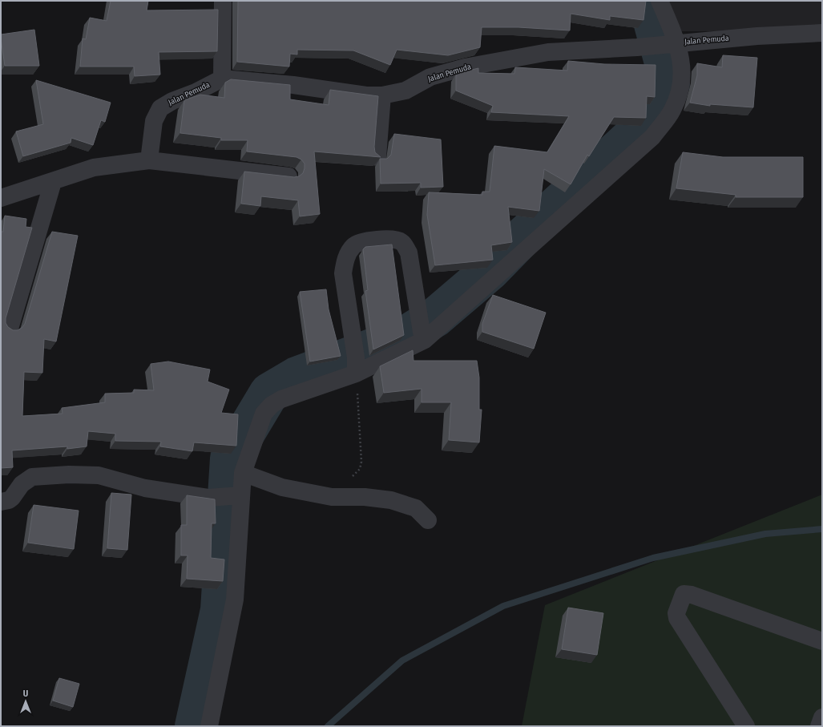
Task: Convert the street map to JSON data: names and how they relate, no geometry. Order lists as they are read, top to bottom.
{
  "streets": {
    "street": ["Jalan Pemuda"]
  },
  "north": "top"
}
